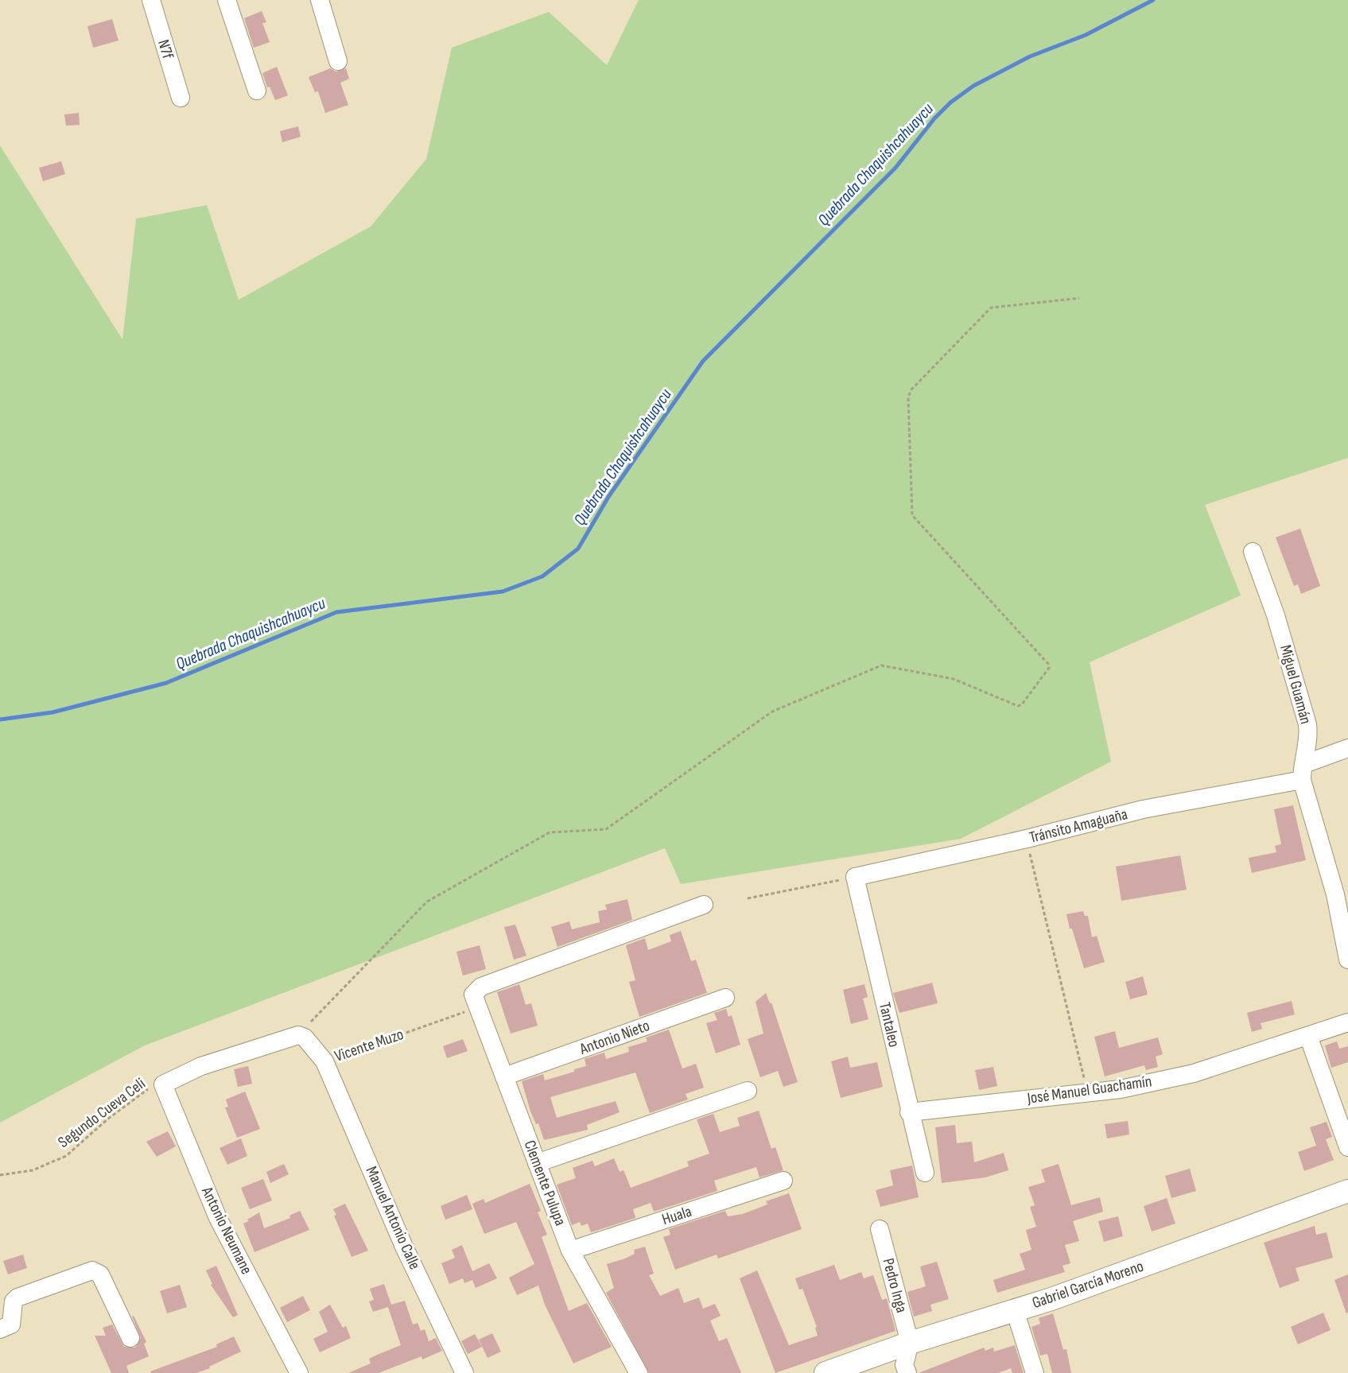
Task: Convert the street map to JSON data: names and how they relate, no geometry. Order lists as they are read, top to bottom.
{
  "streets": {
    "street": [
      "N7f",
      "Miguel Guamán",
      "Tránsito Amaguaña",
      "Tantaleo",
      "Antonio Nieto",
      "Vicente Muzo",
      "José Manuel Guachamín",
      "Clemente Pulupa",
      "Huala",
      "Manuel Antonio Calle",
      "Antonio Neumane",
      "Gabriel García Moreno",
      "Pedro Inga"
    ],
    "path": ["Segundo Cueva Celi"]
  },
  "crossings": [
    ["Miguel Guamán", "Tránsito Amaguaña"],
    ["Tránsito Amaguaña", "Tantaleo"],
    ["Tantaleo", "José Manuel Guachamín"],
    ["Antonio Nieto", "Clemente Pulupa"],
    ["Vicente Muzo", "Clemente Pulupa"],
    ["Vicente Muzo", "Manuel Antonio Calle"],
    ["Segundo Cueva Celi", "Antonio Neumane"],
    ["Clemente Pulupa", "Huala"],
    ["Gabriel García Moreno", "Pedro Inga"]
  ],
  "water": ["Quebrada Chaquishcahuaycu"]
}
